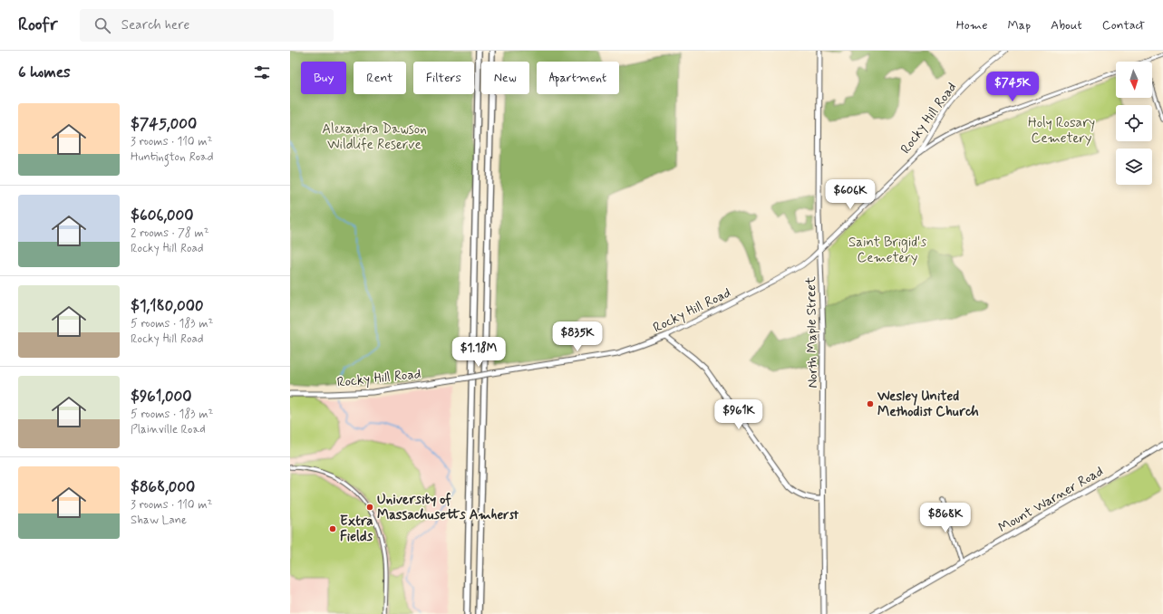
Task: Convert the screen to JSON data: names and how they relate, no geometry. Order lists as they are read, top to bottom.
{
  "streets": {
    "main road": ["Rocky Hill Road", "North Maple Street", "Mount Warner Road"]
  },
  "crossings": [
    ["Rocky Hill Road", "North Maple Street"]
  ],
  "parks": ["Holy Rosary Cemetery", "Alexandra Dawson Wildlife Reserve", "Saint Brigid's Cemetery"],
  "places": ["Wesley United Methodist Church", "University of Massachusetts Amherst", "Extra Fields"],
  "north": "bottom",
  "page": {
    "header": "Roofr",
    "search": "Search here",
    "nav": [
      "Home",
      "Map",
      "About",
      "Contact"
    ],
    "heading": "6 homes",
    "chip": [
      "Buy",
      "Rent",
      "Filters",
      "New",
      "Apartment"
    ],
    "price": [
      "$745K",
      "$606K",
      "$835K",
      "$1.18M",
      "$961K",
      "$868K"
    ],
    "list": [
      {
        "name": "$745,000",
        "note": "3 rooms · 110 m² · Huntington Road"
      },
      {
        "name": "$606,000",
        "note": "2 rooms · 78 m² · Rocky Hill Road"
      },
      {
        "name": "$1,180,000",
        "note": "5 rooms · 183 m² · Rocky Hill Road"
      },
      {
        "name": "$961,000",
        "note": "5 rooms · 183 m² · Plainville Road"
      },
      {
        "name": "$868,000",
        "note": "3 rooms · 110 m² · Shaw Lane"
      }
    ]
  }
}
